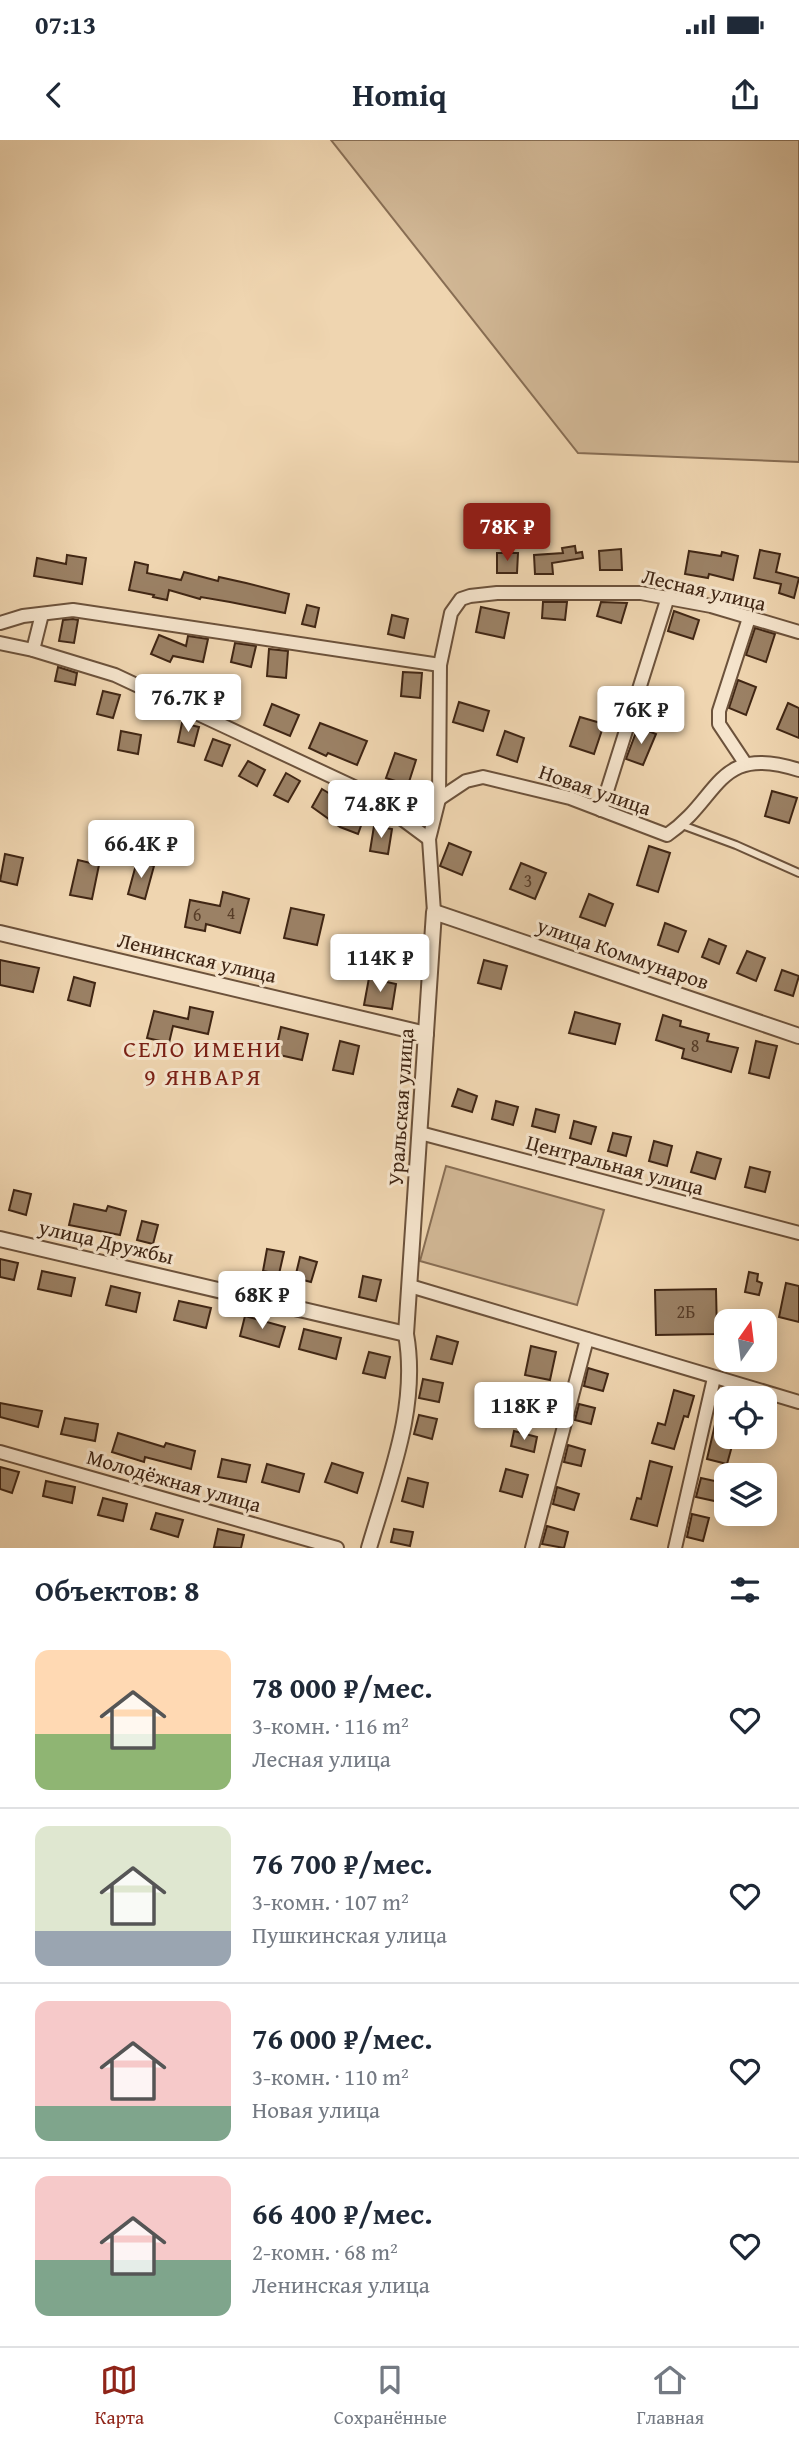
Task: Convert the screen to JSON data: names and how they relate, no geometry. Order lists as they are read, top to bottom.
{
  "streets": {
    "street": [
      "Лесная улица",
      "Новая улица",
      "улица Коммунаров",
      "Ленинская улица",
      "Уральская улица",
      "Центральная улица",
      "улица Дружбы",
      "Молодёжная улица"
    ]
  },
  "crossings": [
    ["Лесная улица", "Уральская улица"],
    ["Новая улица", "Уральская улица"],
    ["улица Коммунаров", "Уральская улица"],
    ["Ленинская улица", "Уральская улица"],
    ["Уральская улица", "Центральная улица"],
    ["Уральская улица", "улица Дружбы"]
  ],
  "districts": ["СЕЛО ИМЕНИ 9 ЯНВАРЯ"],
  "house_numbers": [
    "3",
    "4",
    "6",
    "8",
    "2Б"
  ],
  "north": "top",
  "page": {
    "status": "07:13",
    "header": "Homiq",
    "price": [
      "78K ₽",
      "76.7K ₽",
      "76K ₽",
      "74.8K ₽",
      "66.4K ₽",
      "114K ₽",
      "68K ₽",
      "118K ₽"
    ],
    "heading": "Объектов: 8",
    "list": [
      {
        "name": "78 000 ₽/мес.",
        "note": "3-комн. · 116 m² · Лесная улица"
      },
      {
        "name": "76 700 ₽/мес.",
        "note": "3-комн. · 107 m² · Пушкинская улица"
      },
      {
        "name": "76 000 ₽/мес.",
        "note": "3-комн. · 110 m² · Новая улица"
      },
      {
        "name": "66 400 ₽/мес.",
        "note": "2-комн. · 68 m² · Ленинская улица"
      }
    ],
    "tabs": ["Карта", "Сохранённые", "Главная"]
  }
}
